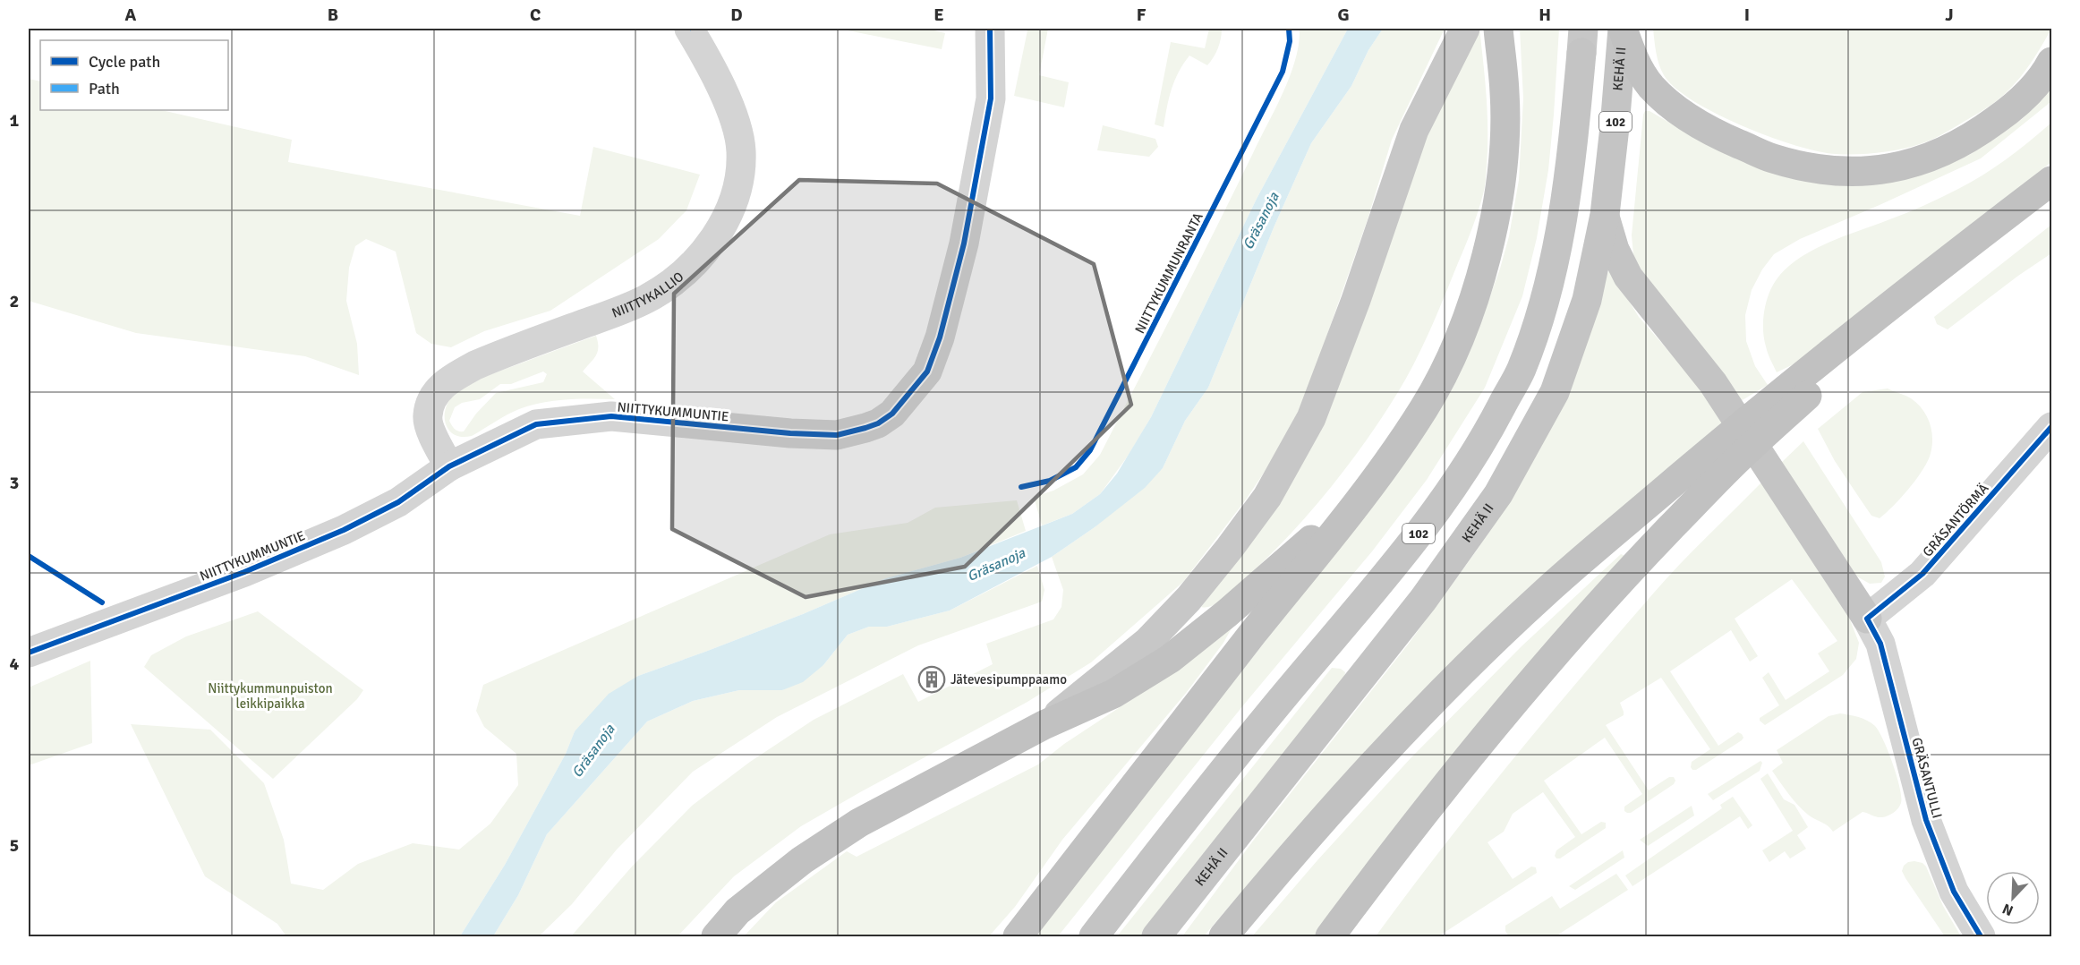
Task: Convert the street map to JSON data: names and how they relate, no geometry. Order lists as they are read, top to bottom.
{
  "streets": {
    "highway": ["KEHÄ II", "102"],
    "street": [
      "NIITTYKALLIO",
      "NIITTYKUMMUNTIE",
      "GRÄSANTÖRMÄ",
      "GRÄSANTULLI"
    ],
    "cycle path": ["NIITTYKUMMUNRANTA"]
  },
  "crossings": [
    ["NIITTYKALLIO", "NIITTYKUMMUNTIE"],
    ["GRÄSANTÖRMÄ", "GRÄSANTULLI"]
  ],
  "water": ["Gräsanoja"],
  "parks": ["Niittykummunpuiston leikkipaikka"],
  "places": {
    "building": ["Jätevesipumppaamo"]
  },
  "legend": ["Cycle path", "Path"],
  "north": "bottom left",
  "grid": {
    "columns": [
      "A",
      "B",
      "C",
      "D",
      "E",
      "F",
      "G",
      "H",
      "I",
      "J"
    ],
    "rows": [
      "1",
      "2",
      "3",
      "4",
      "5"
    ]
  }
}
